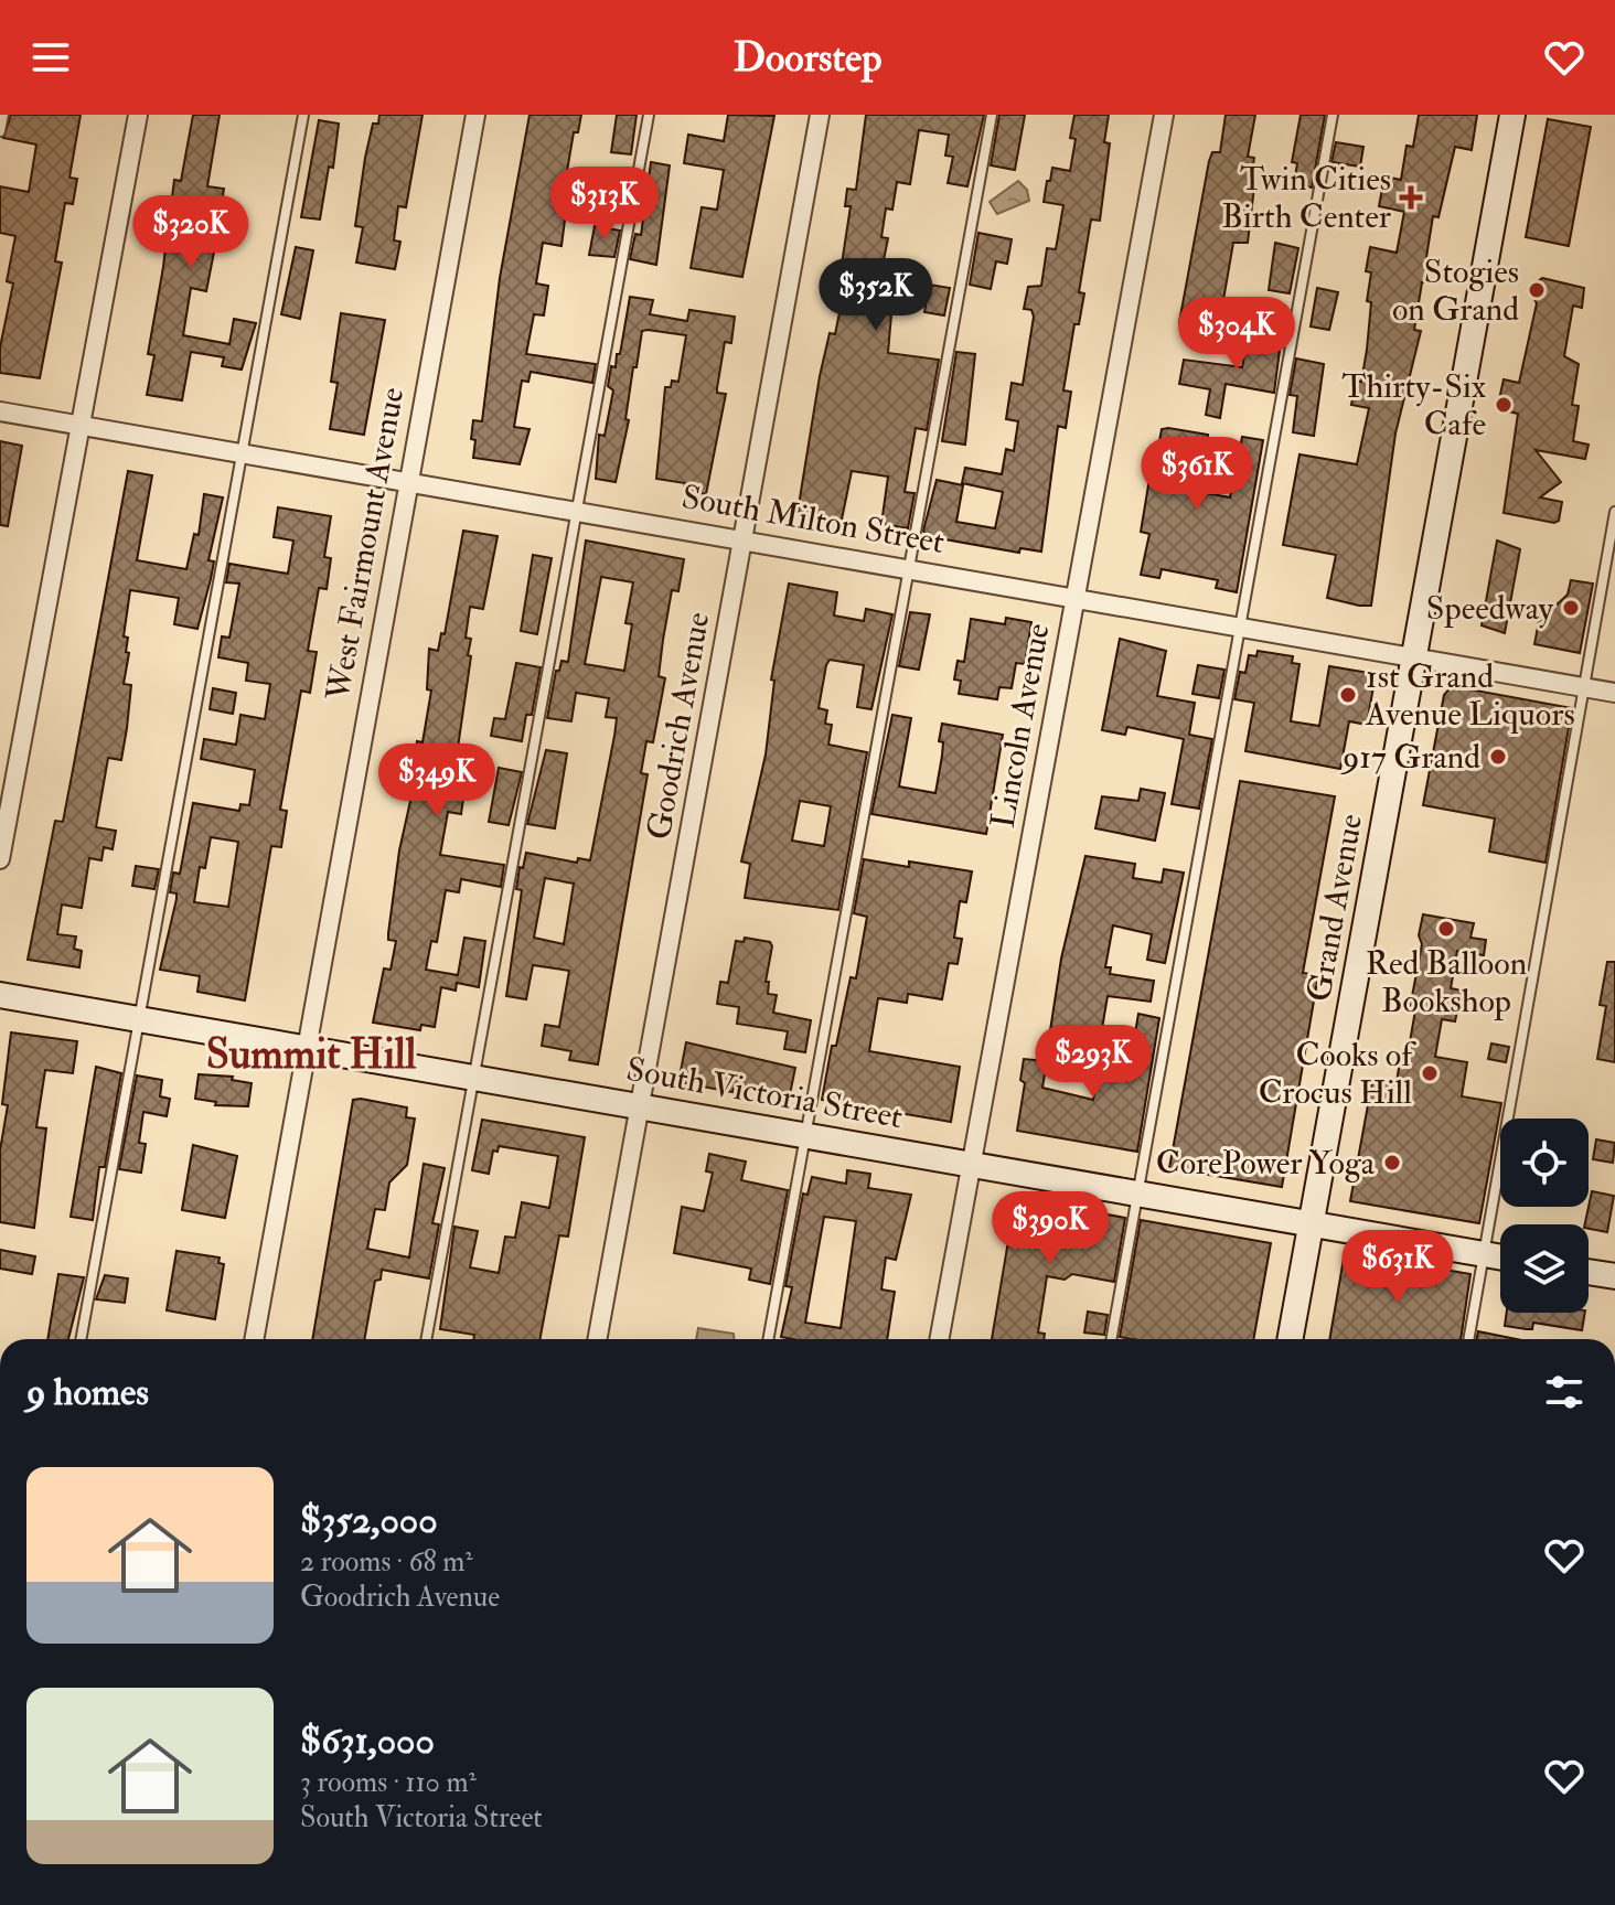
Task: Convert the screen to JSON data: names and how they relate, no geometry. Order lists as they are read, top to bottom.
{
  "streets": {
    "street": [
      "South Milton Street",
      "West Fairmount Avenue",
      "Goodrich Avenue",
      "Lincoln Avenue",
      "Grand Avenue",
      "South Victoria Street"
    ]
  },
  "crossings": [
    ["South Milton Street", "West Fairmount Avenue"],
    ["South Milton Street", "Goodrich Avenue"],
    ["South Milton Street", "Lincoln Avenue"],
    ["South Milton Street", "Grand Avenue"],
    ["West Fairmount Avenue", "South Victoria Street"],
    ["Goodrich Avenue", "South Victoria Street"],
    ["Lincoln Avenue", "South Victoria Street"],
    ["Grand Avenue", "South Victoria Street"]
  ],
  "districts": ["Summit Hill"],
  "places": {
    "health": ["Twin Cities Birth Center"],
    "other": [
      "Stogies on Grand",
      "Thirty-Six Cafe",
      "Speedway",
      "1st Grand Avenue Liquors",
      "917 Grand",
      "Red Balloon Bookshop",
      "Cooks of Crocus Hill",
      "CorePower Yoga"
    ]
  },
  "page": {
    "header": "Doorstep",
    "price": [
      "$313K",
      "$320K",
      "$352K",
      "$304K",
      "$361K",
      "$349K",
      "$293K",
      "$390K",
      "$631K"
    ],
    "heading": "9 homes",
    "list": [
      {
        "name": "$352,000",
        "note": "2 rooms · 68 m² · Goodrich Avenue"
      },
      {
        "name": "$631,000",
        "note": "3 rooms · 110 m² · South Victoria Street"
      }
    ]
  }
}
